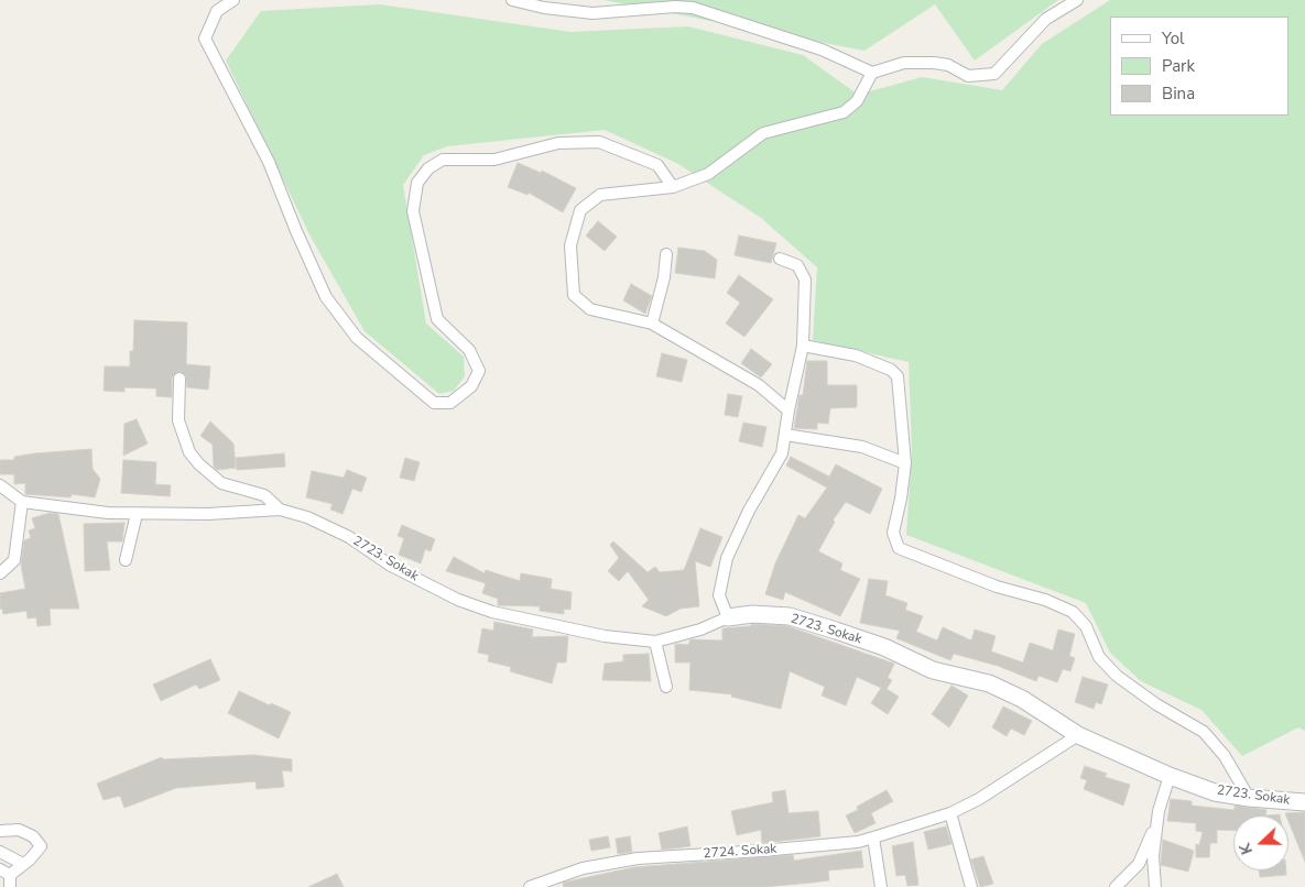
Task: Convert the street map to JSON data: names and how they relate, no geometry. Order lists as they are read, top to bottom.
{
  "streets": {
    "street": ["2723. Sokak", "2724. Sokak"]
  },
  "crossings": [
    ["2723. Sokak", "2724. Sokak"]
  ],
  "legend": ["Yol", "Park", "Bina"],
  "north": "left"
}
